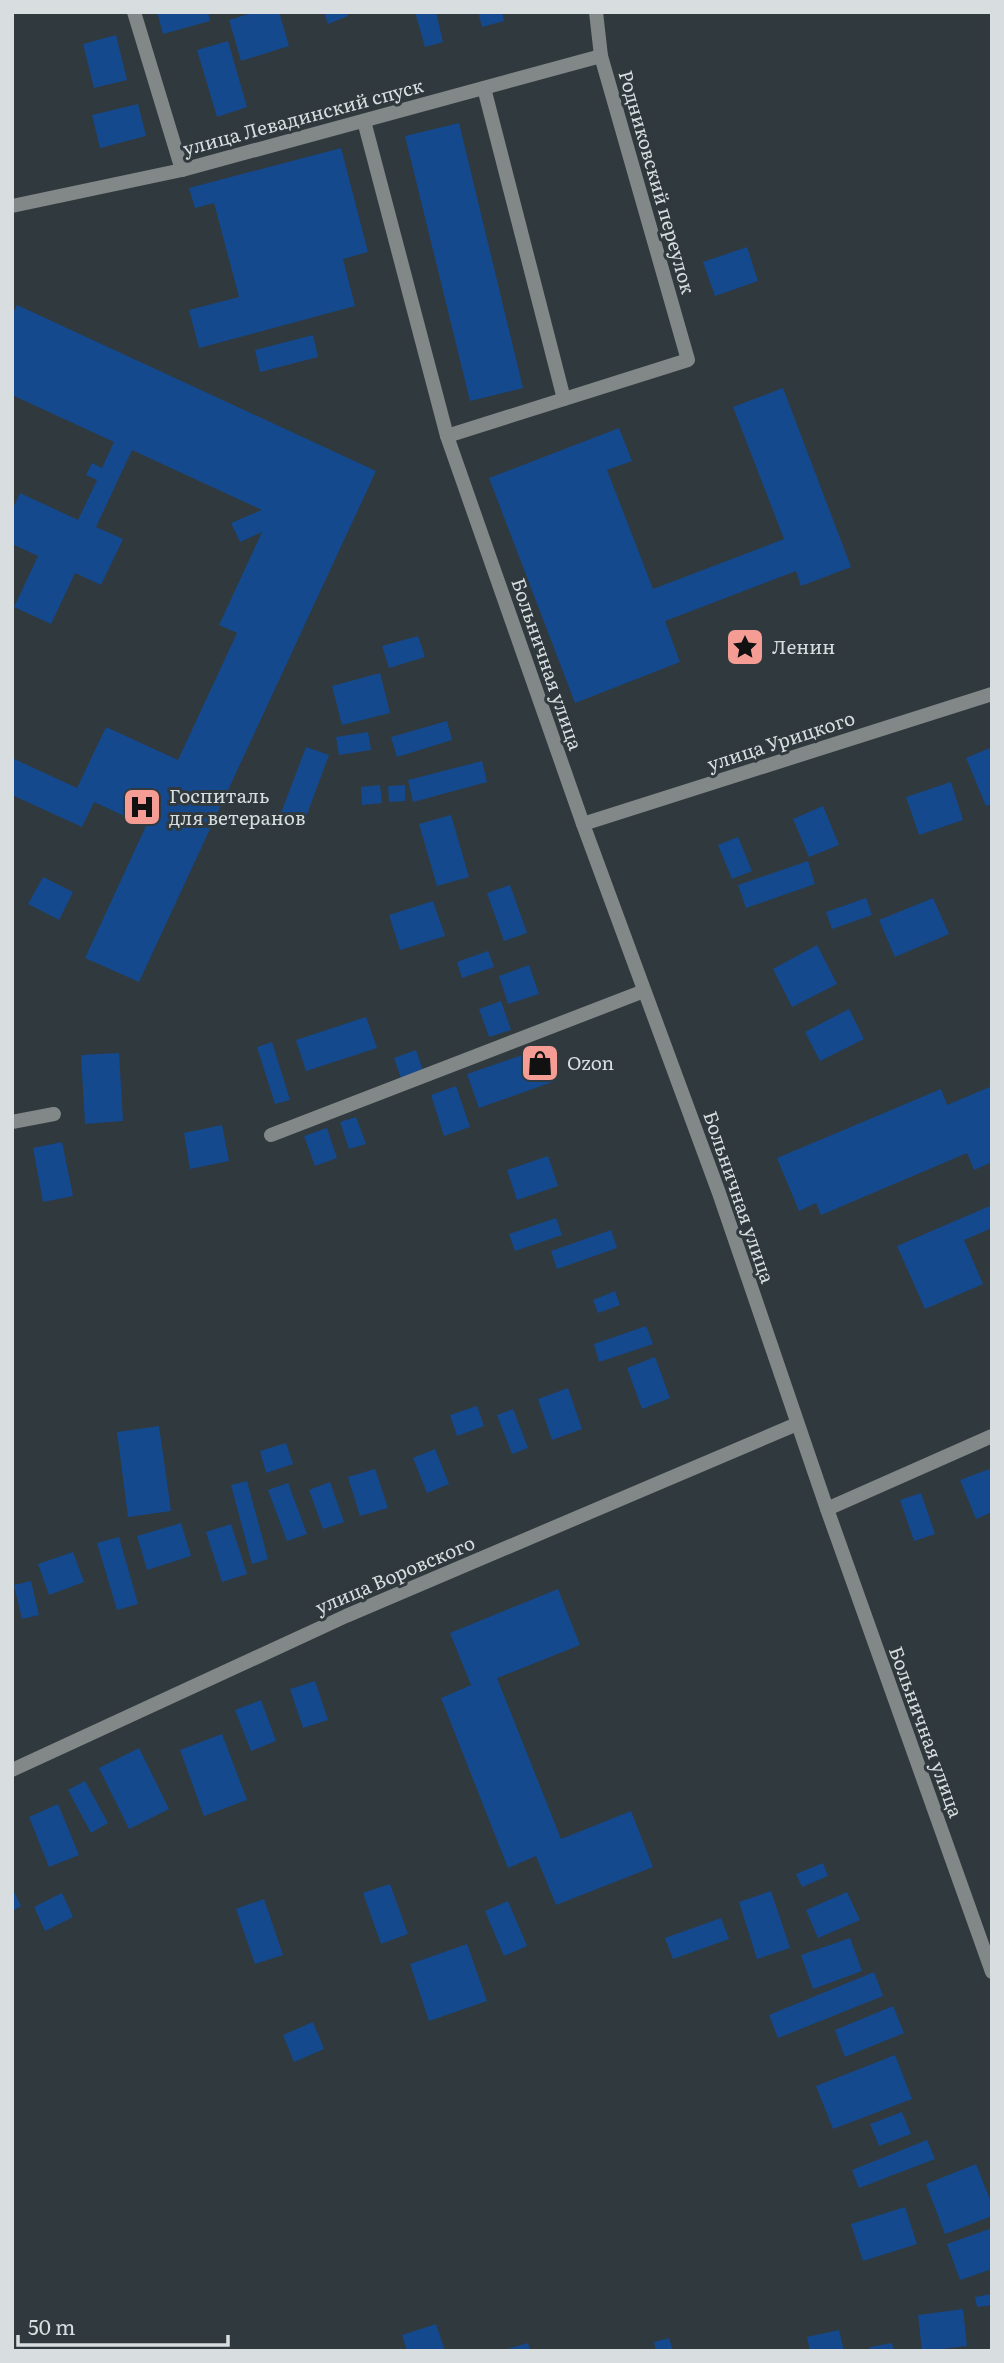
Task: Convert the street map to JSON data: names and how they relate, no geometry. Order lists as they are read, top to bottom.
{
  "streets": {
    "street": [
      "улица Левадинский спуск",
      "Родниковский переулок",
      "Больничная улица",
      "улица Урицкого",
      "улица Воровского"
    ]
  },
  "crossings": [
    ["улица Левадинский спуск", "Родниковский переулок"],
    ["улица Левадинский спуск", "Больничная улица"],
    ["Больничная улица", "улица Урицкого"],
    ["Больничная улица", "улица Воровского"]
  ],
  "places": {
    "place": ["Ленин"],
    "hospital": ["Госпиталь для ветеранов"],
    "shop": ["Ozon"]
  },
  "scale_bar": "50 m"
}
